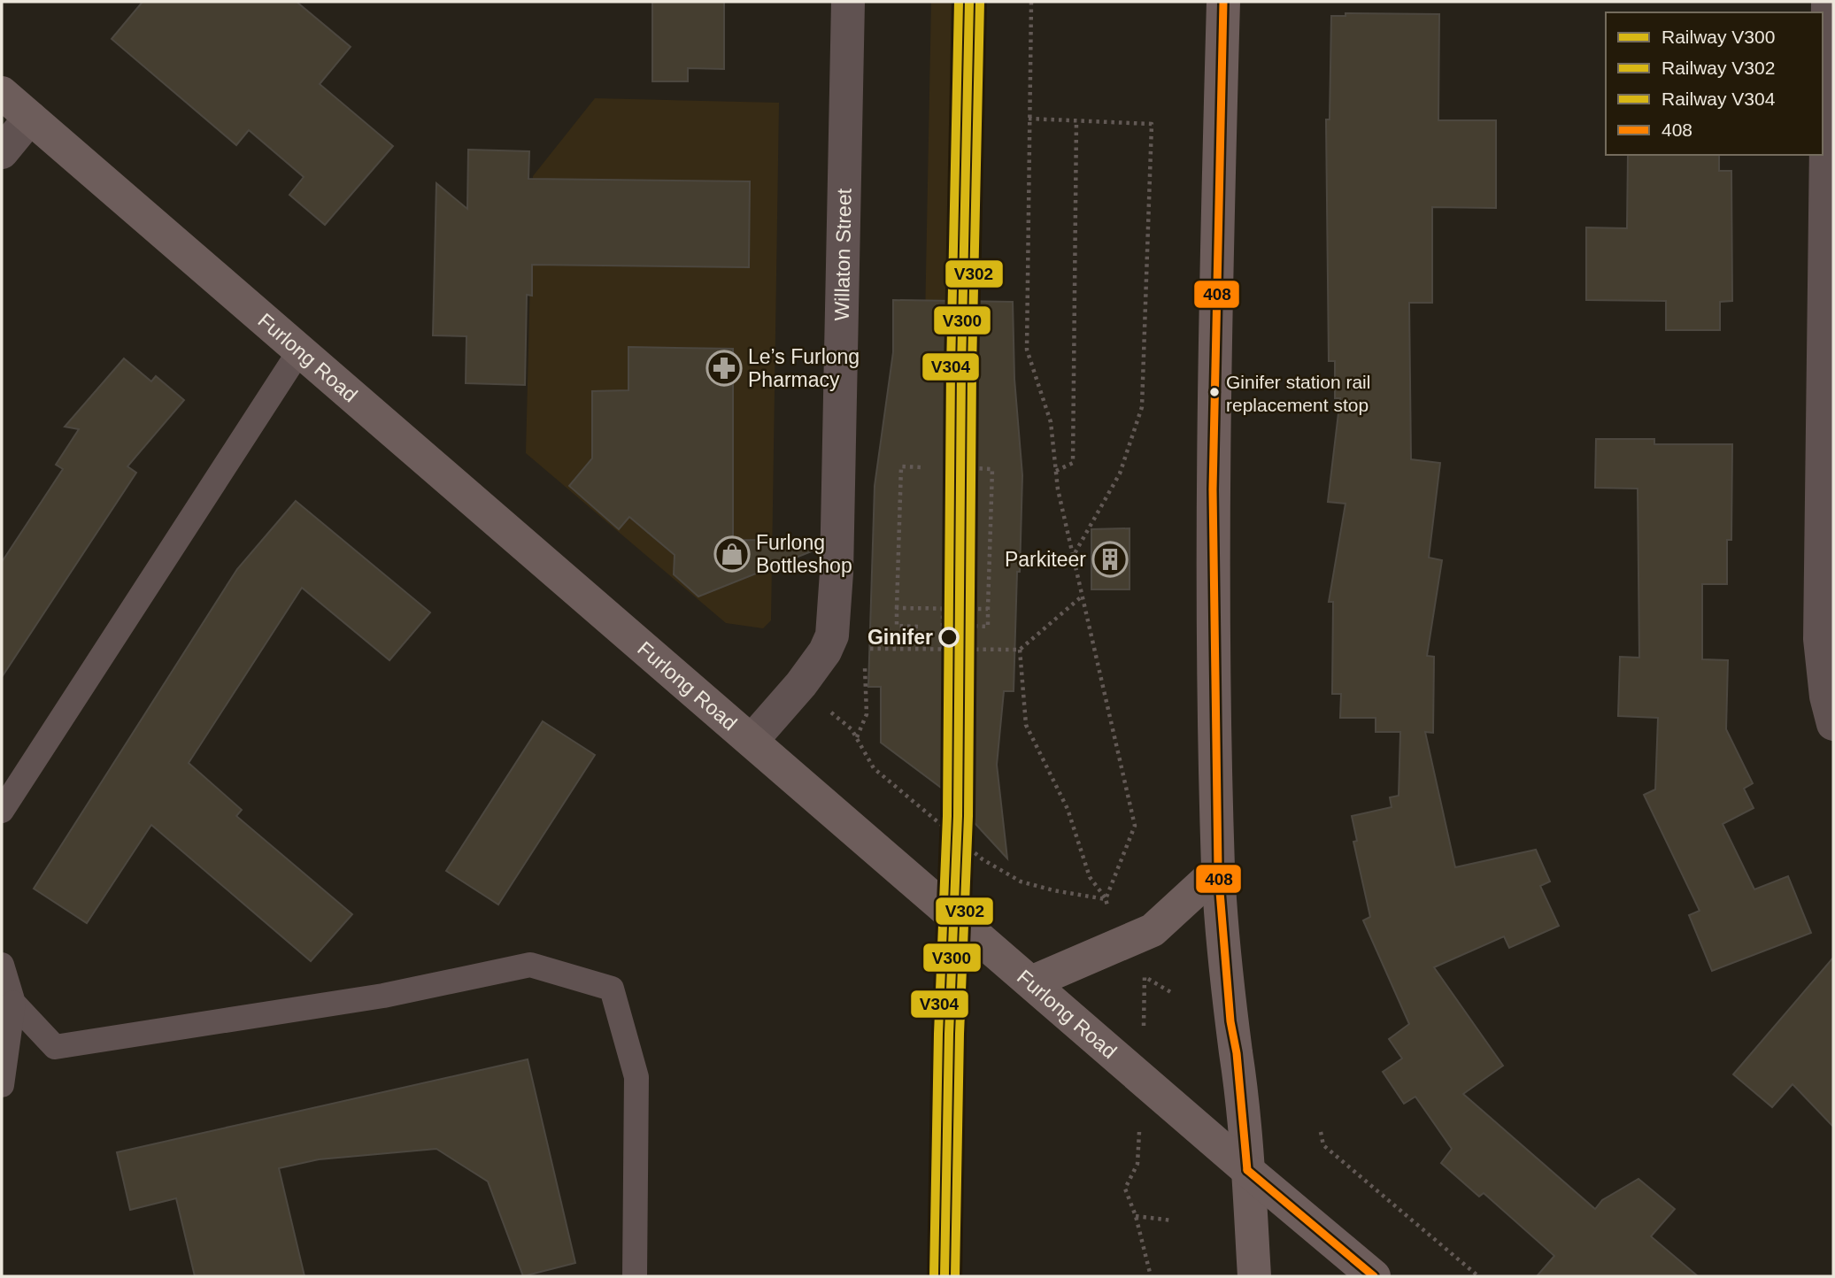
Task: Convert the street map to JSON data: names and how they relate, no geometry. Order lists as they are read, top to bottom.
{
  "streets": {
    "main road": ["Furlong Road"],
    "street": ["Willaton Street"]
  },
  "crossings": [
    ["Willaton Street", "Furlong Road"]
  ],
  "places": {
    "pharmacy": ["Le’s Furlong Pharmacy"],
    "other": ["Ginifer station rail replacement stop", "Ginifer"],
    "shop": ["Furlong Bottleshop"],
    "building": ["Parkiteer"]
  },
  "lines": [
    "rail line V300",
    "rail line V302",
    "rail line V304",
    "transit line 408"
  ],
  "legend": [
    "Railway V300",
    "Railway V302",
    "Railway V304",
    "408"
  ]
}
